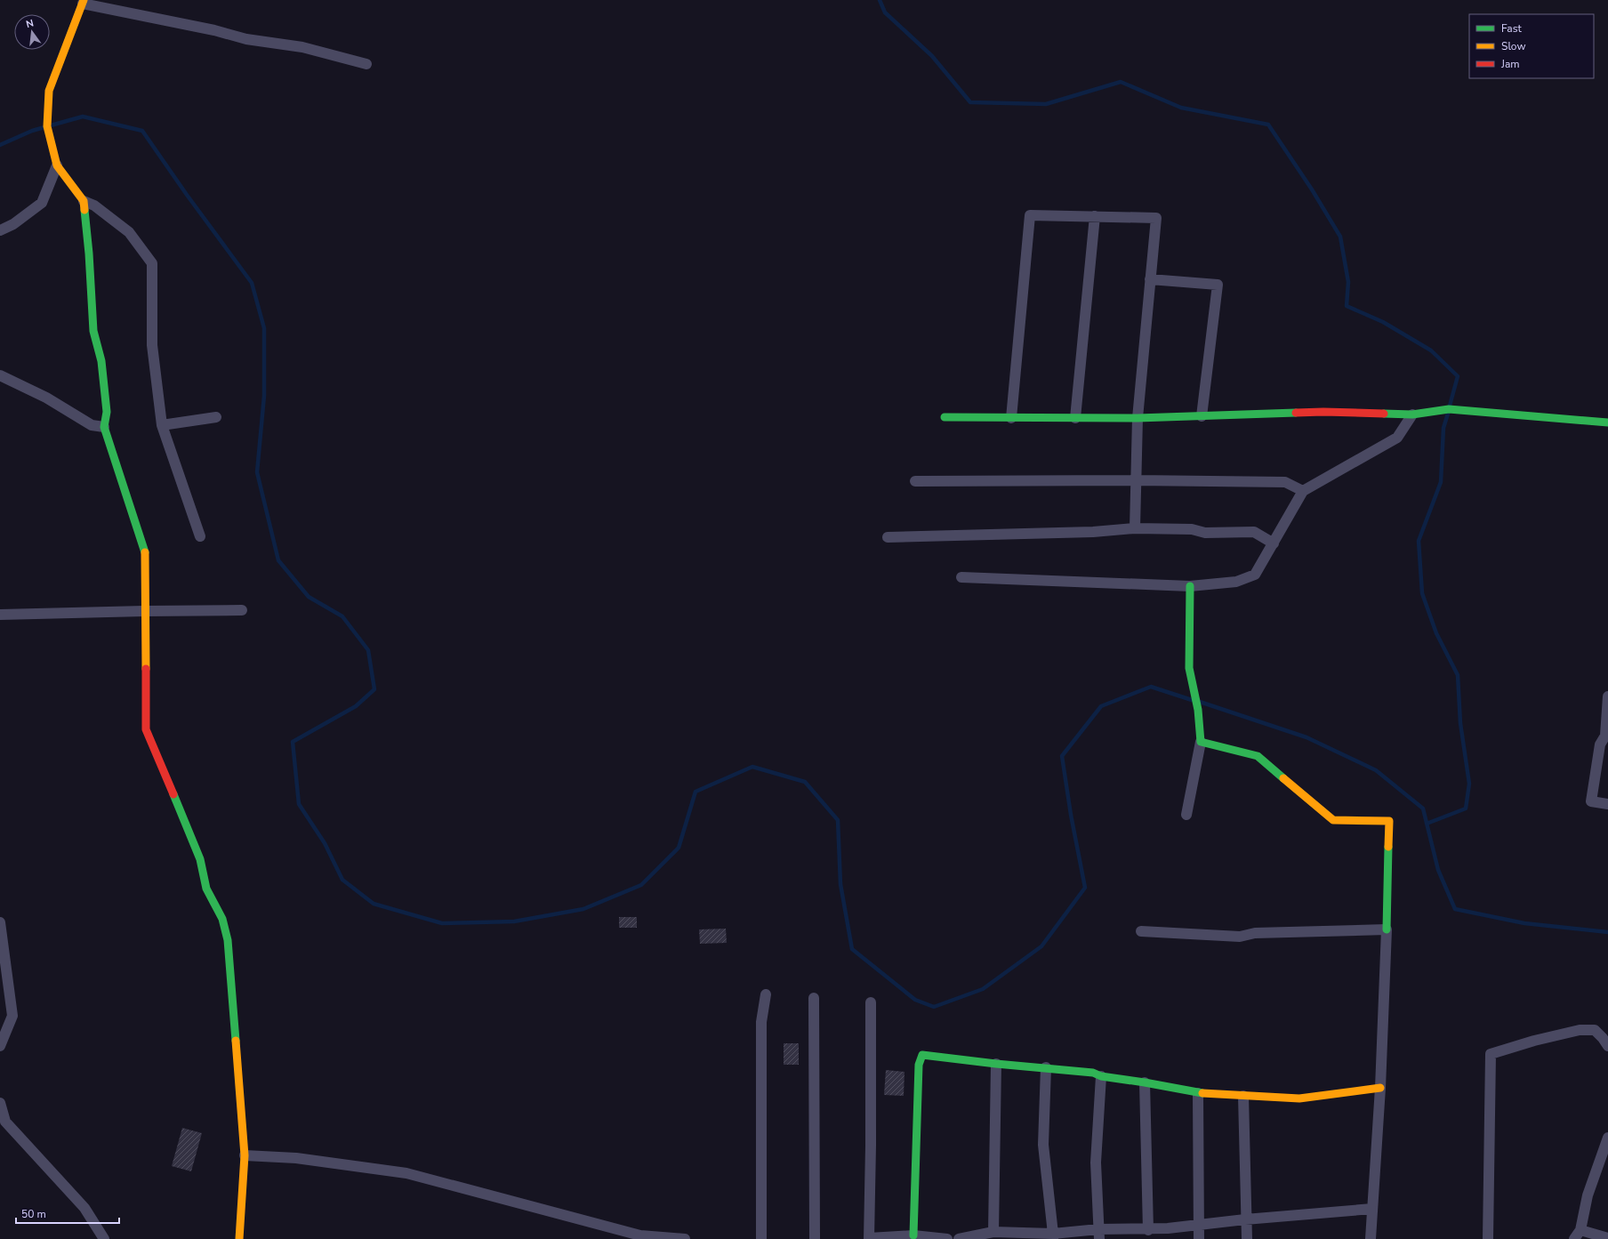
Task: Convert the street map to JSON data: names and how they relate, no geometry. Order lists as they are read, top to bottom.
{
  "legend": ["Fast", "Slow", "Jam"],
  "scale_bar": "50 m",
  "north": "top"
}
